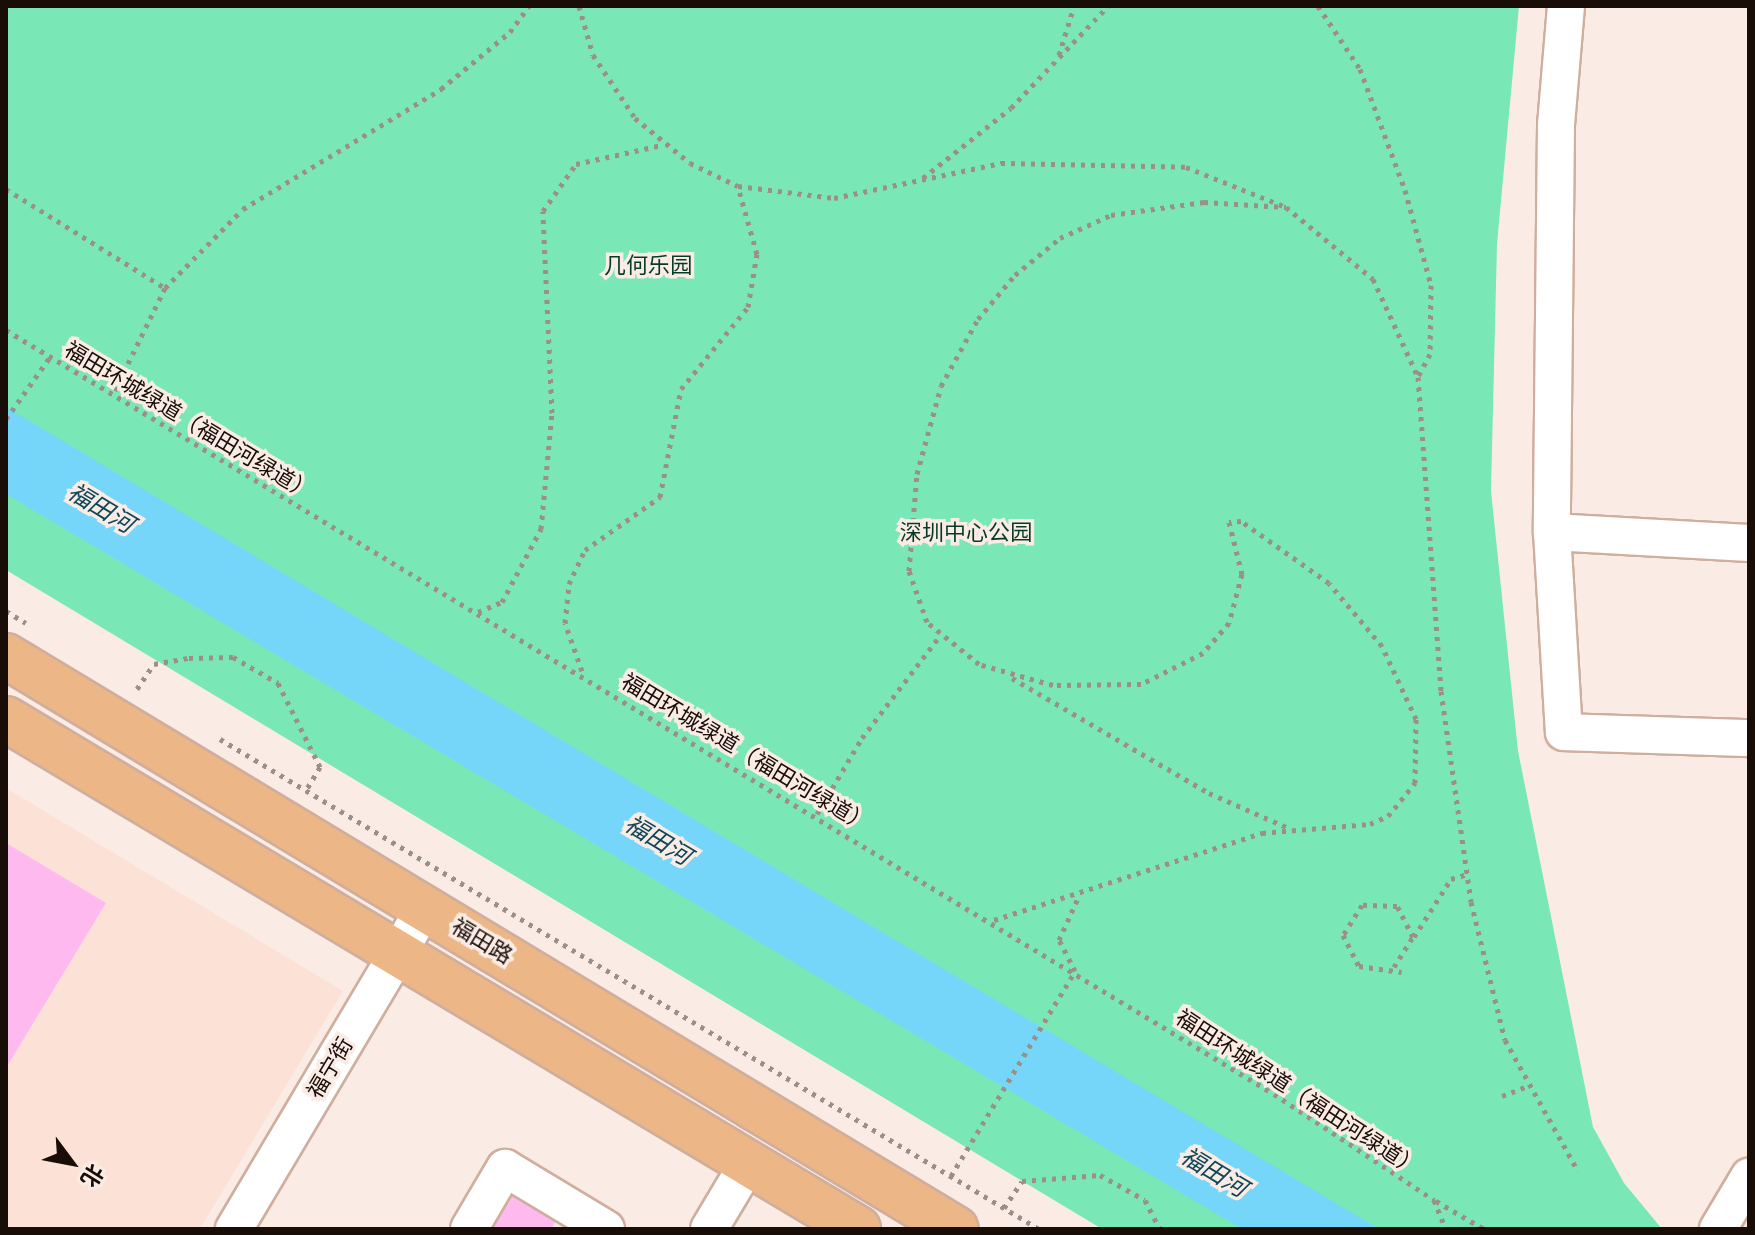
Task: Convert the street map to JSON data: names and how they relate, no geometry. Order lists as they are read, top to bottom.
{
  "streets": {
    "main road": ["福田路"],
    "street": ["福宁街"],
    "path": ["福田环城绿道（福田河绿道）"]
  },
  "crossings": [
    ["福田路", "福宁街"]
  ],
  "water": ["福田河"],
  "parks": ["几何乐园", "深圳中心公园"],
  "north": "bottom right"
}
